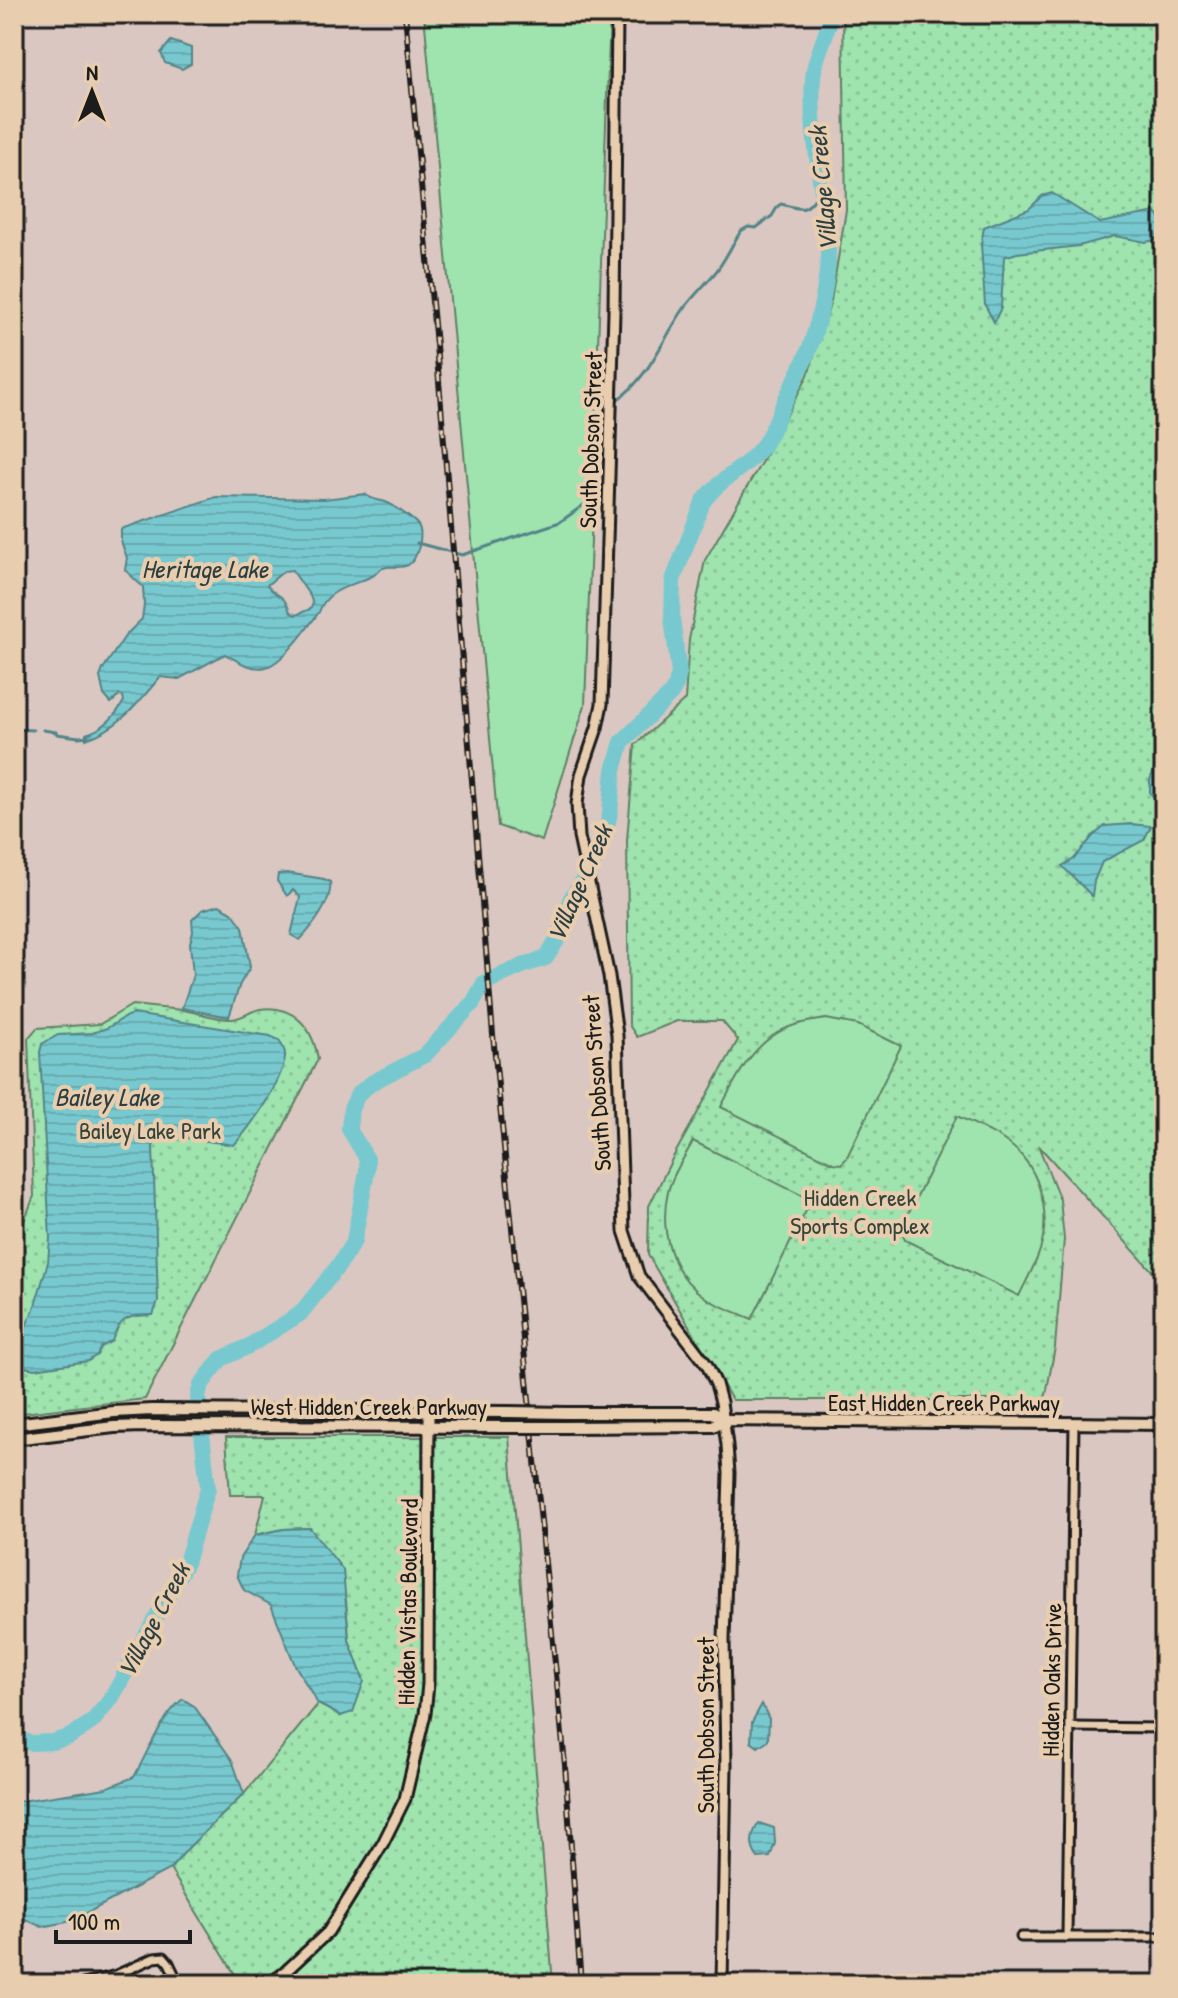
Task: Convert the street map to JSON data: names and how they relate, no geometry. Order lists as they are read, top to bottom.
{
  "streets": {
    "main road": ["East Hidden Creek Parkway", "West Hidden Creek Parkway"],
    "street": ["South Dobson Street", "Hidden Vistas Boulevard", "Hidden Oaks Drive"]
  },
  "crossings": [
    ["South Dobson Street", "East Hidden Creek Parkway"],
    ["South Dobson Street", "West Hidden Creek Parkway"],
    ["East Hidden Creek Parkway", "West Hidden Creek Parkway"],
    ["East Hidden Creek Parkway", "Hidden Oaks Drive"],
    ["West Hidden Creek Parkway", "Hidden Vistas Boulevard"]
  ],
  "water": ["Village Creek", "Heritage Lake", "Bailey Lake"],
  "parks": ["Bailey Lake Park", "Hidden Creek Sports Complex"],
  "scale_bar": "100 m",
  "north": "top"
}
